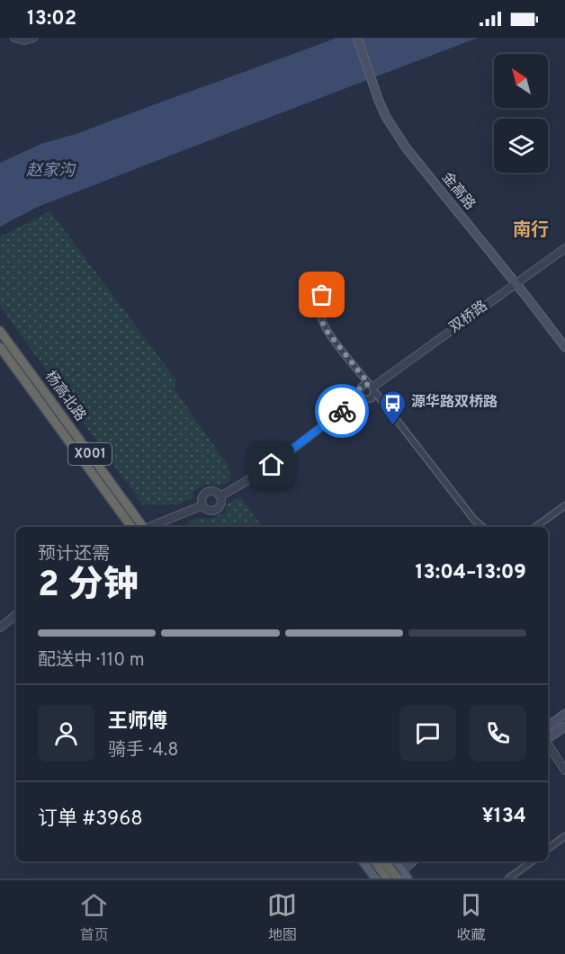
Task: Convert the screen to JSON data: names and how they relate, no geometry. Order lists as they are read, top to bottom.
{
  "streets": {
    "highway": ["杨高北路", "X001"],
    "main road": ["金高路"],
    "street": ["双桥路"]
  },
  "crossings": [
    ["金高路", "双桥路"]
  ],
  "districts": ["南行"],
  "water": ["赵家沟"],
  "places": {
    "bus stop": ["源华路双桥路"]
  },
  "north": "top left",
  "page": {
    "status": "13:02",
    "heading": ["2 分钟", "预计还需", "13:04–13:09"],
    "panel": [
      "王师傅",
      "骑手 · 4.8",
      "订单 #3968",
      "¥134"
    ],
    "bar": "配送中 · 110 m",
    "tabs": ["首页", "地图", "收藏"]
  }
}
